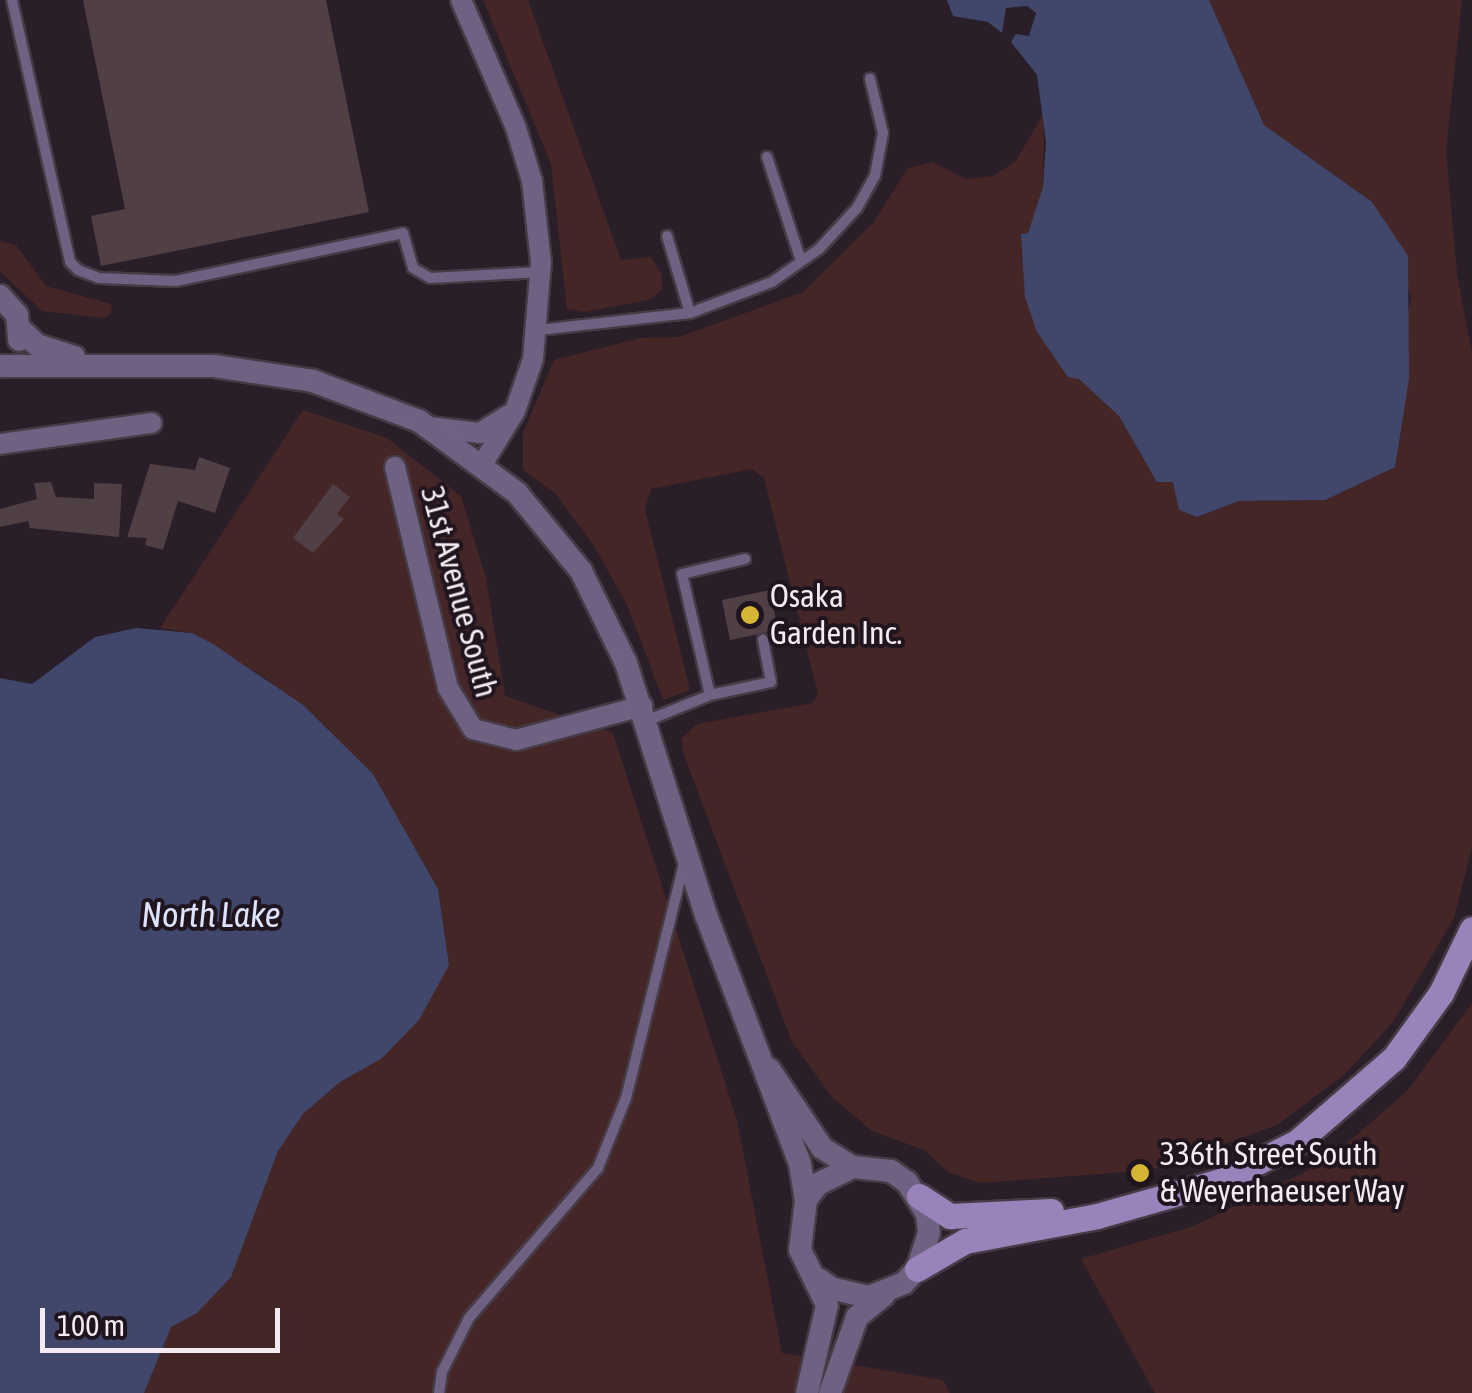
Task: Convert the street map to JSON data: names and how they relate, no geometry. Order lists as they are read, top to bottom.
{
  "streets": {
    "street": ["31st Avenue South"]
  },
  "water": ["North Lake"],
  "places": ["Osaka Garden Inc.", "336th Street South & Weyerhaeuser Way"],
  "scale_bar": "100 m"
}
